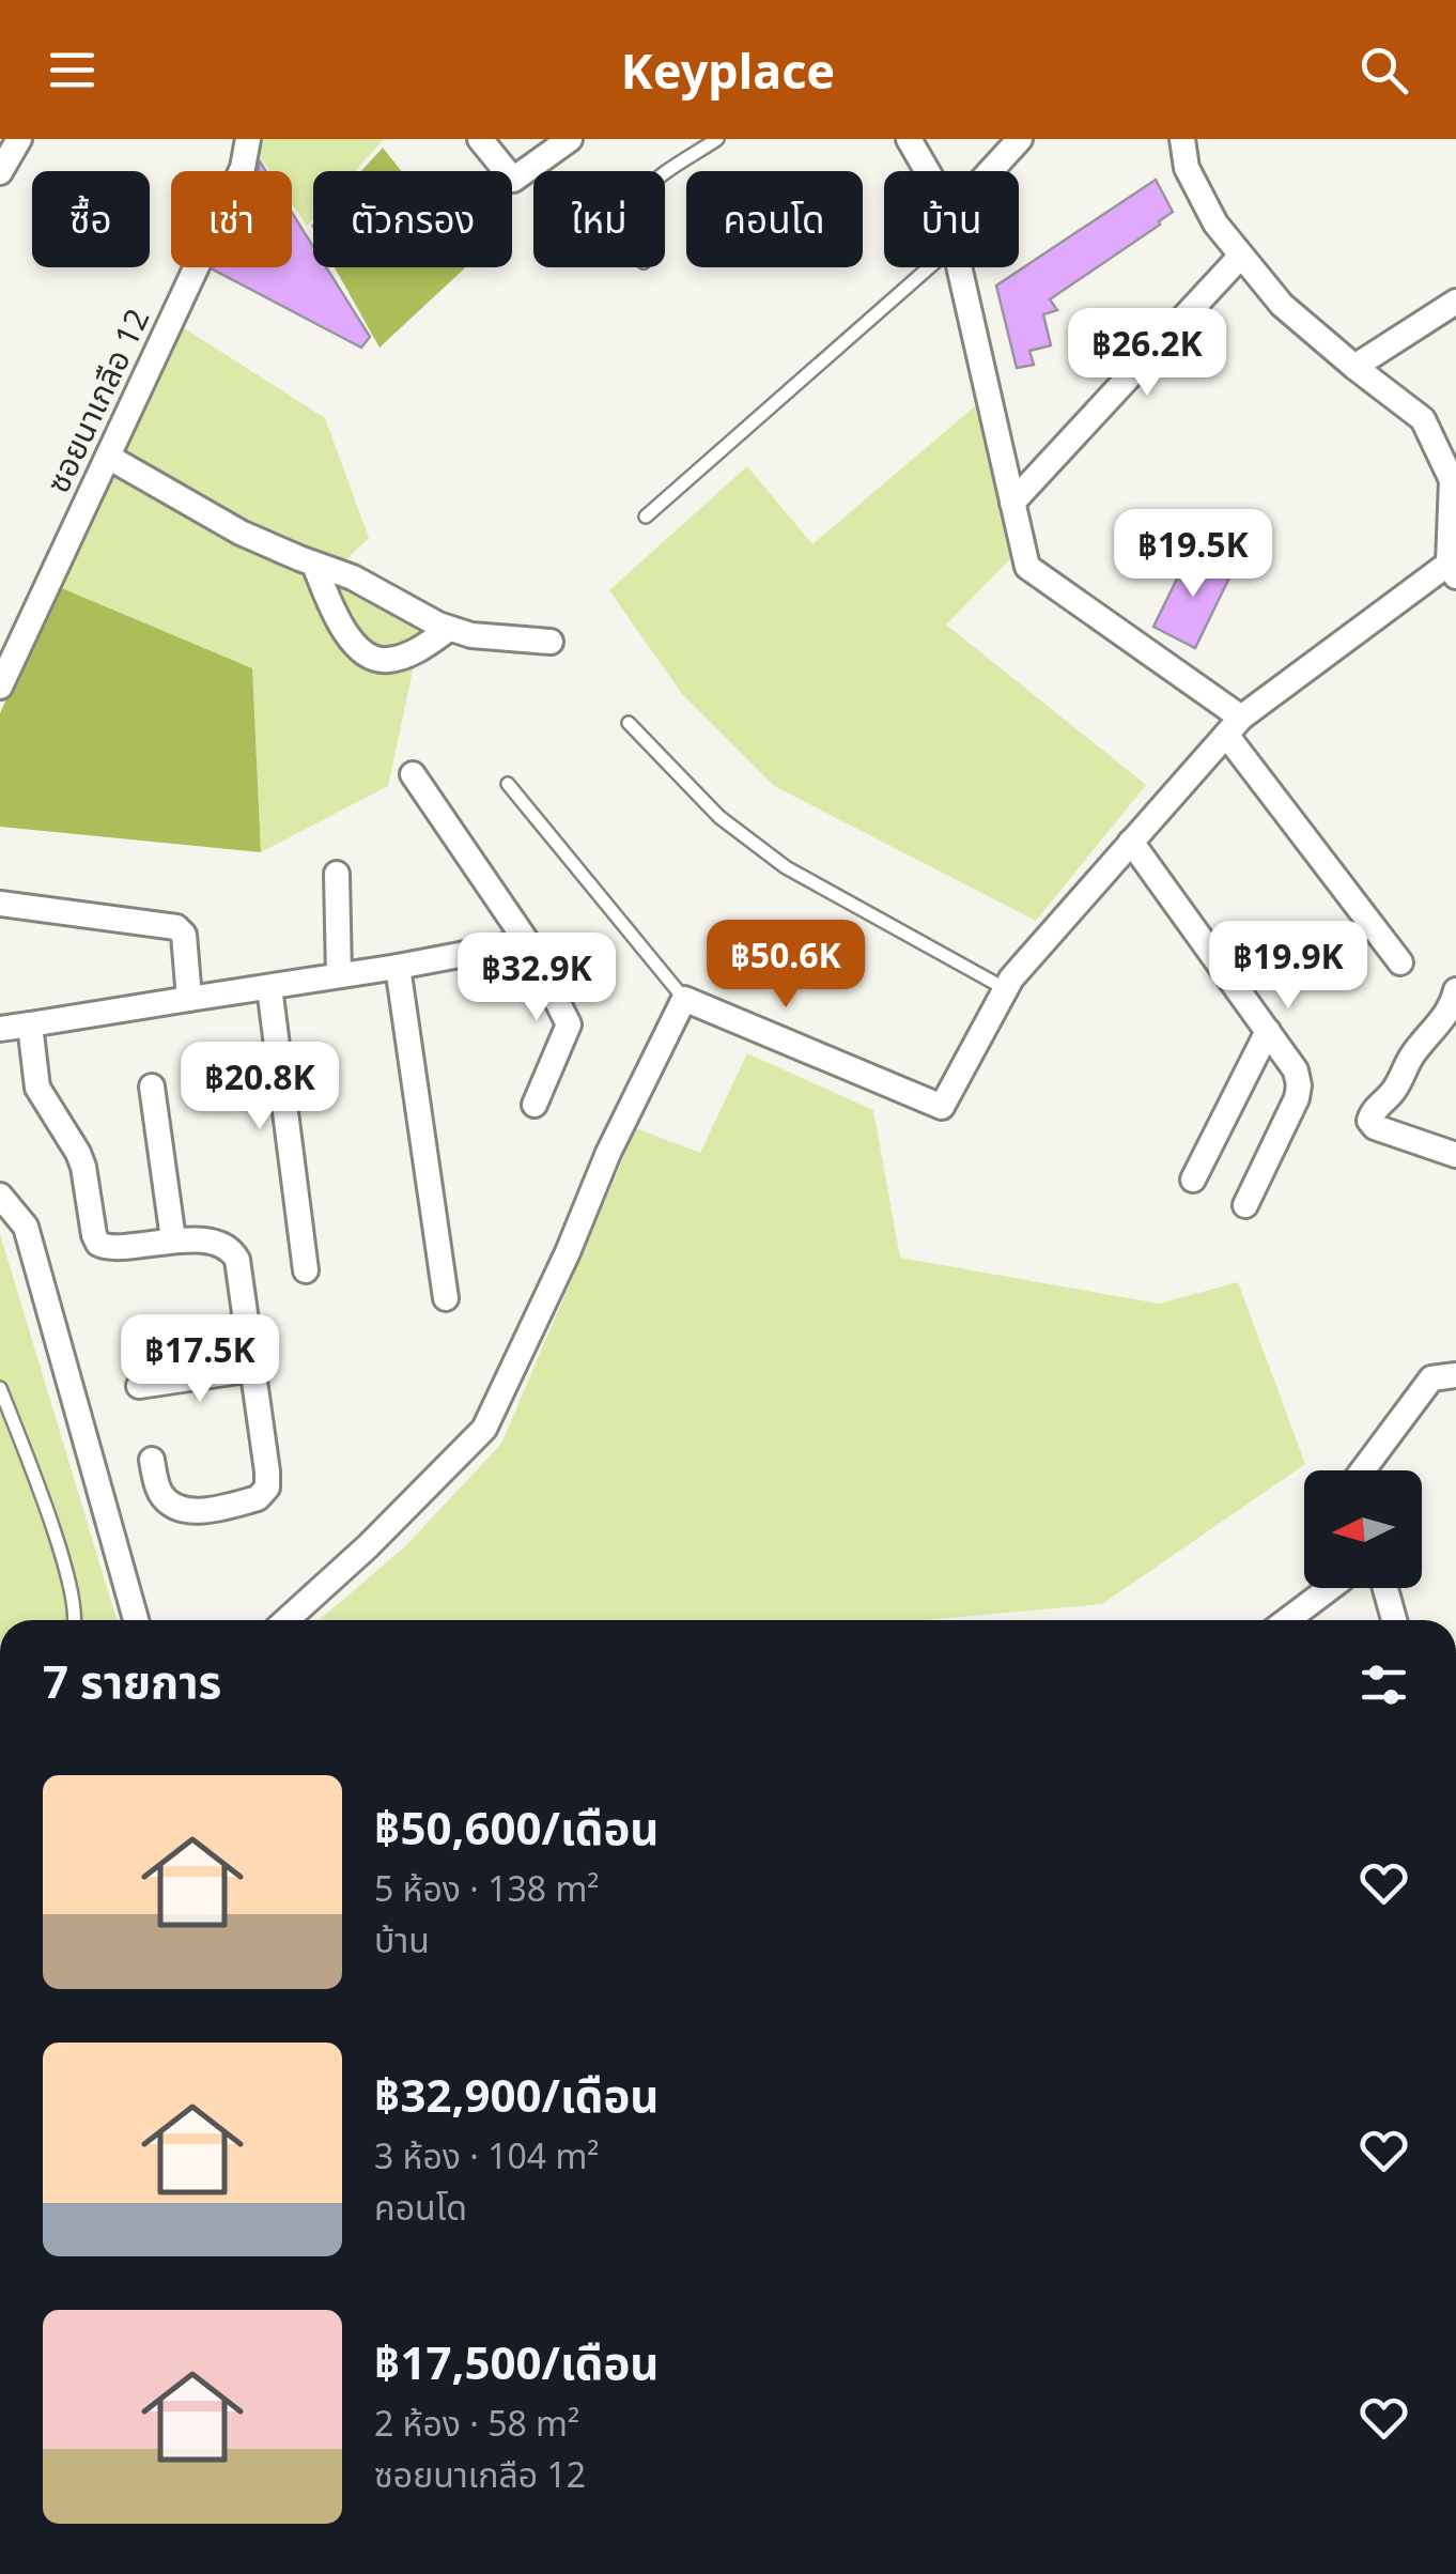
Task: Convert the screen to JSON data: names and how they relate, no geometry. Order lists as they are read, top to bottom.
{
  "streets": {
    "street": ["ซอยนาเกลือ 12"]
  },
  "north": "left",
  "page": {
    "header": "Keyplace",
    "chip": [
      "ซื้อ",
      "เช่า",
      "ตัวกรอง",
      "ใหม่",
      "คอนโด",
      "บ้าน"
    ],
    "price": [
      "฿26.2K",
      "฿19.5K",
      "฿50.6K",
      "฿19.9K",
      "฿32.9K",
      "฿20.8K",
      "฿17.5K"
    ],
    "heading": "7 รายการ",
    "list": [
      {
        "name": "฿50,600/เดือน",
        "note": "5 ห้อง · 138 m² · บ้าน"
      },
      {
        "name": "฿32,900/เดือน",
        "note": "3 ห้อง · 104 m² · คอนโด"
      },
      {
        "name": "฿17,500/เดือน",
        "note": "2 ห้อง · 58 m² · ซอยนาเกลือ 12"
      }
    ]
  }
}
